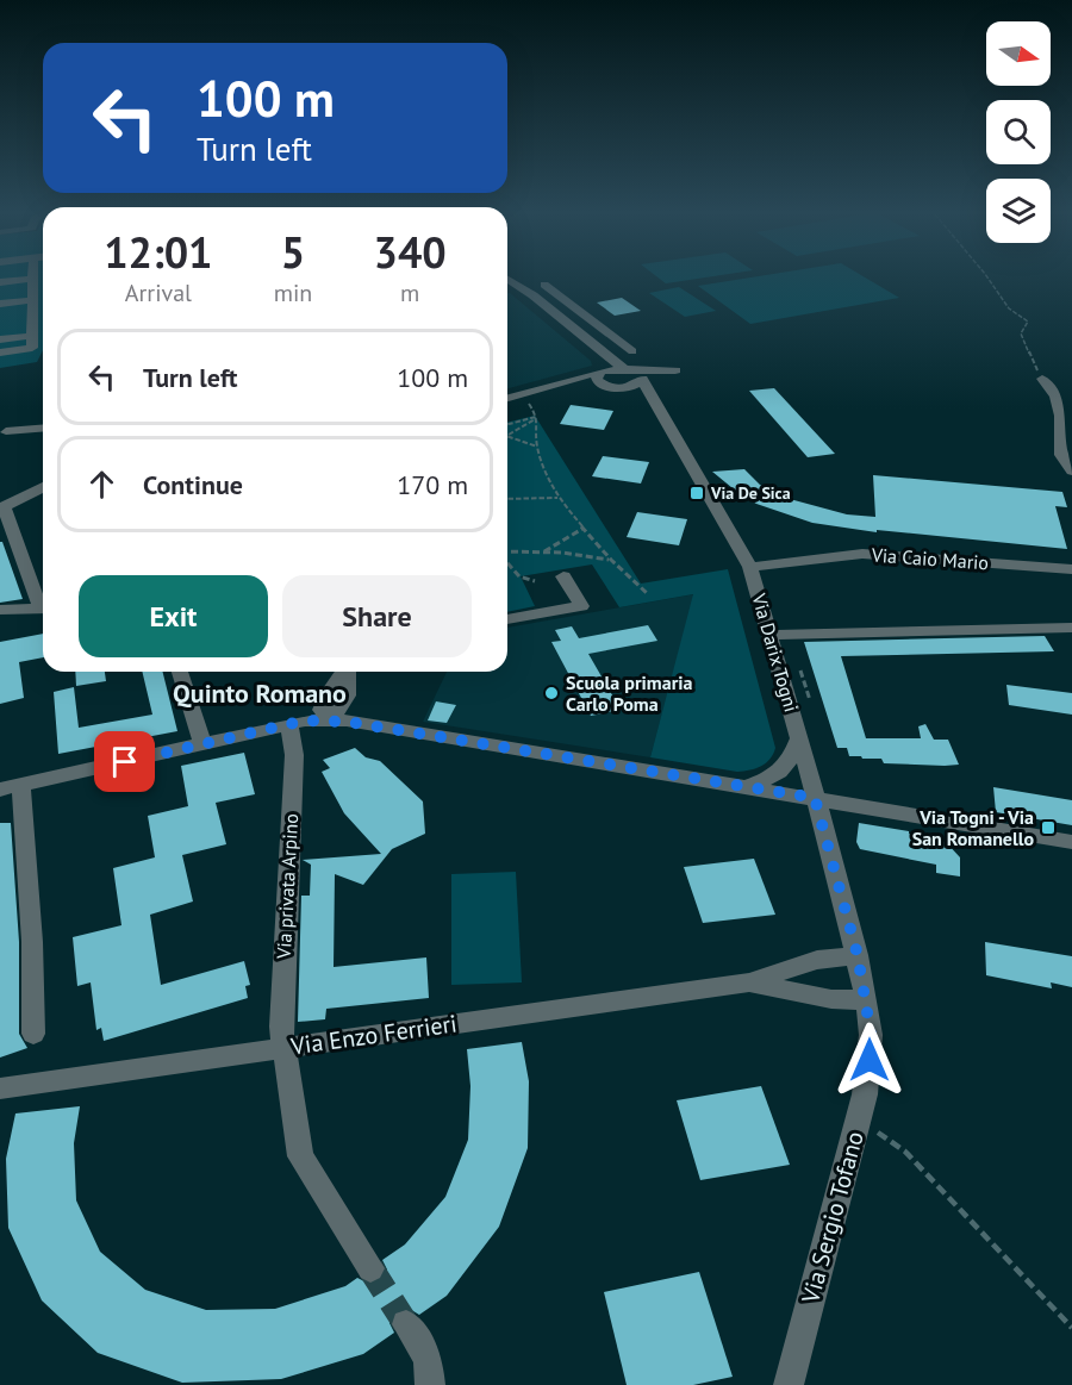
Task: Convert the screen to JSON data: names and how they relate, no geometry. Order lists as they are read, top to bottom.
{
  "streets": {
    "street": [
      "Via Caio Mario",
      "Via Darix Togni",
      "Via privata Arpino",
      "Via Enzo Ferrieri",
      "Via Sergio Tofano"
    ]
  },
  "crossings": [
    ["Via Caio Mario", "Via Darix Togni"],
    ["Via Darix Togni", "Via Sergio Tofano"],
    ["Via privata Arpino", "Via Enzo Ferrieri"],
    ["Via Enzo Ferrieri", "Via Sergio Tofano"]
  ],
  "districts": ["Quinto Romano"],
  "places": {
    "transit": ["Via De Sica", "Via Togni - Via San Romanello"],
    "other": ["Scuola primaria Carlo Poma"]
  },
  "north": "right",
  "page": {
    "turn": ["100 m", "Turn left"],
    "eta": [
      "12:01",
      "Arrival",
      "5",
      "min",
      "340",
      "m"
    ],
    "list": [
      {
        "name": "Turn left",
        "value": "100 m"
      },
      {
        "name": "Continue",
        "value": "170 m"
      }
    ],
    "buttons": ["Exit", "Share"]
  }
}
